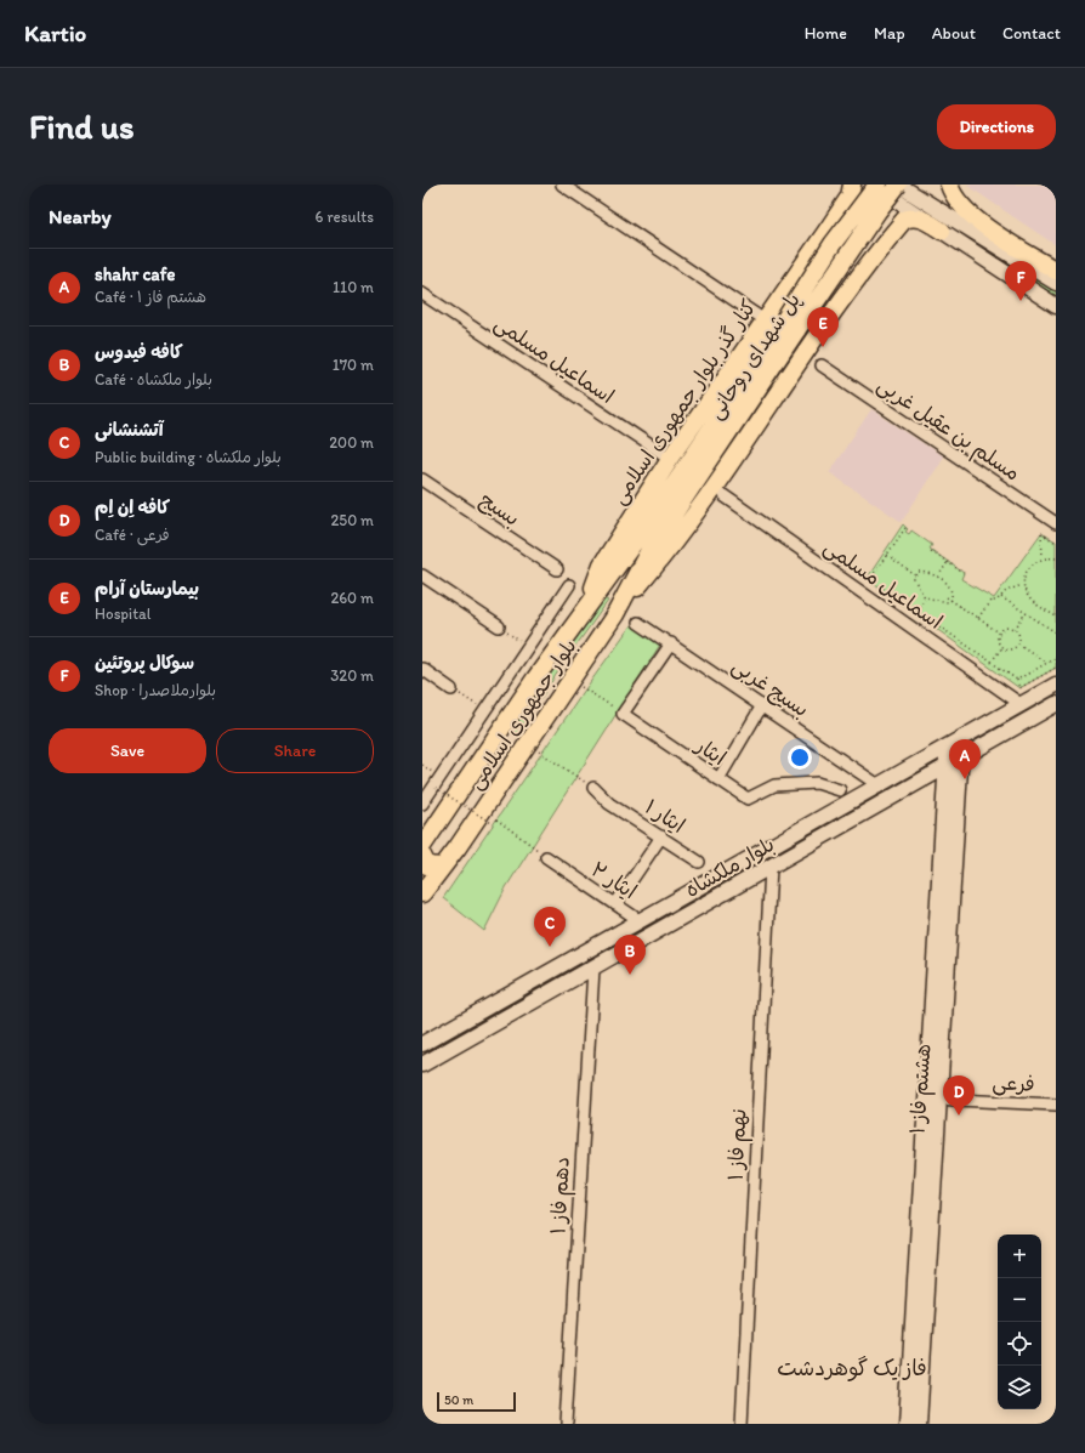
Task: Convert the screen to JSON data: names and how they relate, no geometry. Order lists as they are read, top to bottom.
{
  "streets": {
    "main road": [
      "پل شهدای روحانی",
      "کنار گذر بلوار جمهوری اسلامی",
      "بلوار جمهوری اسلامی",
      "بلوار ملکشاه",
      "هشتم فاز ۱"
    ],
    "street": [
      "اسماعیل مسلمی",
      "مسلم بن عقیل غربی",
      "بسیج",
      "بسیج غربی",
      "ایثار",
      "ایثار ۱",
      "ایثار ۲",
      "فرعی",
      "نهم فاز ۱",
      "دهم فاز ۱"
    ]
  },
  "crossings": [
    ["پل شهدای روحانی", "بلوار جمهوری اسلامی"],
    ["اسماعیل مسلمی", "بلوار ملکشاه"],
    ["کنار گذر بلوار جمهوری اسلامی", "بلوار جمهوری اسلامی"],
    ["بسیج غربی", "بلوار ملکشاه"],
    ["بلوار ملکشاه", "ایثار ۲"],
    ["بلوار ملکشاه", "هشتم فاز ۱"],
    ["بلوار ملکشاه", "نهم فاز ۱"],
    ["بلوار ملکشاه", "دهم فاز ۱"],
    ["فرعی", "هشتم فاز ۱"]
  ],
  "districts": ["فاز یک گوهردشت"],
  "scale_bar": "50 m",
  "page": {
    "header": "Kartio",
    "nav": [
      "Home",
      "Map",
      "About",
      "Contact"
    ],
    "buttons": [
      "Directions",
      ["Save", "Share"]
    ],
    "title": "Find us",
    "heading": ["Nearby", "6 results"],
    "list": [
      {
        "mark": "A",
        "name": "shahr cafe",
        "note": "Café · هشتم فاز ۱",
        "value": "110 m"
      },
      {
        "mark": "B",
        "name": "كافه فيدوس",
        "note": "Café · بلوار ملکشاه",
        "value": "170 m"
      },
      {
        "mark": "C",
        "name": "آتشنشانی",
        "note": "Public building · بلوار ملکشاه",
        "value": "200 m"
      },
      {
        "mark": "D",
        "name": "کافه اِن اِم",
        "note": "Café · فرعی",
        "value": "250 m"
      },
      {
        "mark": "E",
        "name": "بیمارستان آرام",
        "note": "Hospital",
        "value": "260 m"
      },
      {
        "mark": "F",
        "name": "سوکال پروتئین",
        "note": "Shop · بلوارملاصدرا",
        "value": "320 m"
      }
    ],
    "pins": [
      "F",
      "E",
      "A",
      "C",
      "B",
      "D"
    ],
    "map_buttons": ["+", "−"],
    "scale": "50 m"
  }
}
